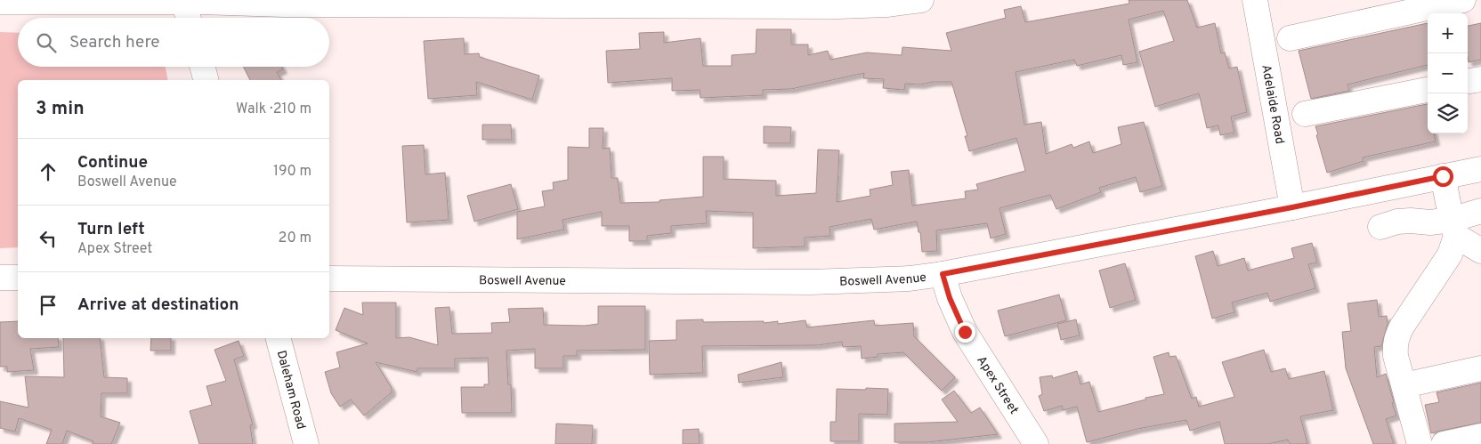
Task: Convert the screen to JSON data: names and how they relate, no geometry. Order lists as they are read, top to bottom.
{
  "streets": {
    "street": [
      "Adelaide Road",
      "Boswell Avenue",
      "Apex Street",
      "Daleham Road"
    ]
  },
  "crossings": [
    ["Adelaide Road", "Boswell Avenue"],
    ["Boswell Avenue", "Apex Street"]
  ],
  "page": {
    "map_buttons": ["+", "−"],
    "search": "Search here",
    "heading": ["3 min", "Walk · 210 m"],
    "list": [
      ["Continue", "Boswell Avenue", "190 m"],
      ["Turn left", "Apex Street", "20 m"],
      "Arrive at destination"
    ]
  }
}
